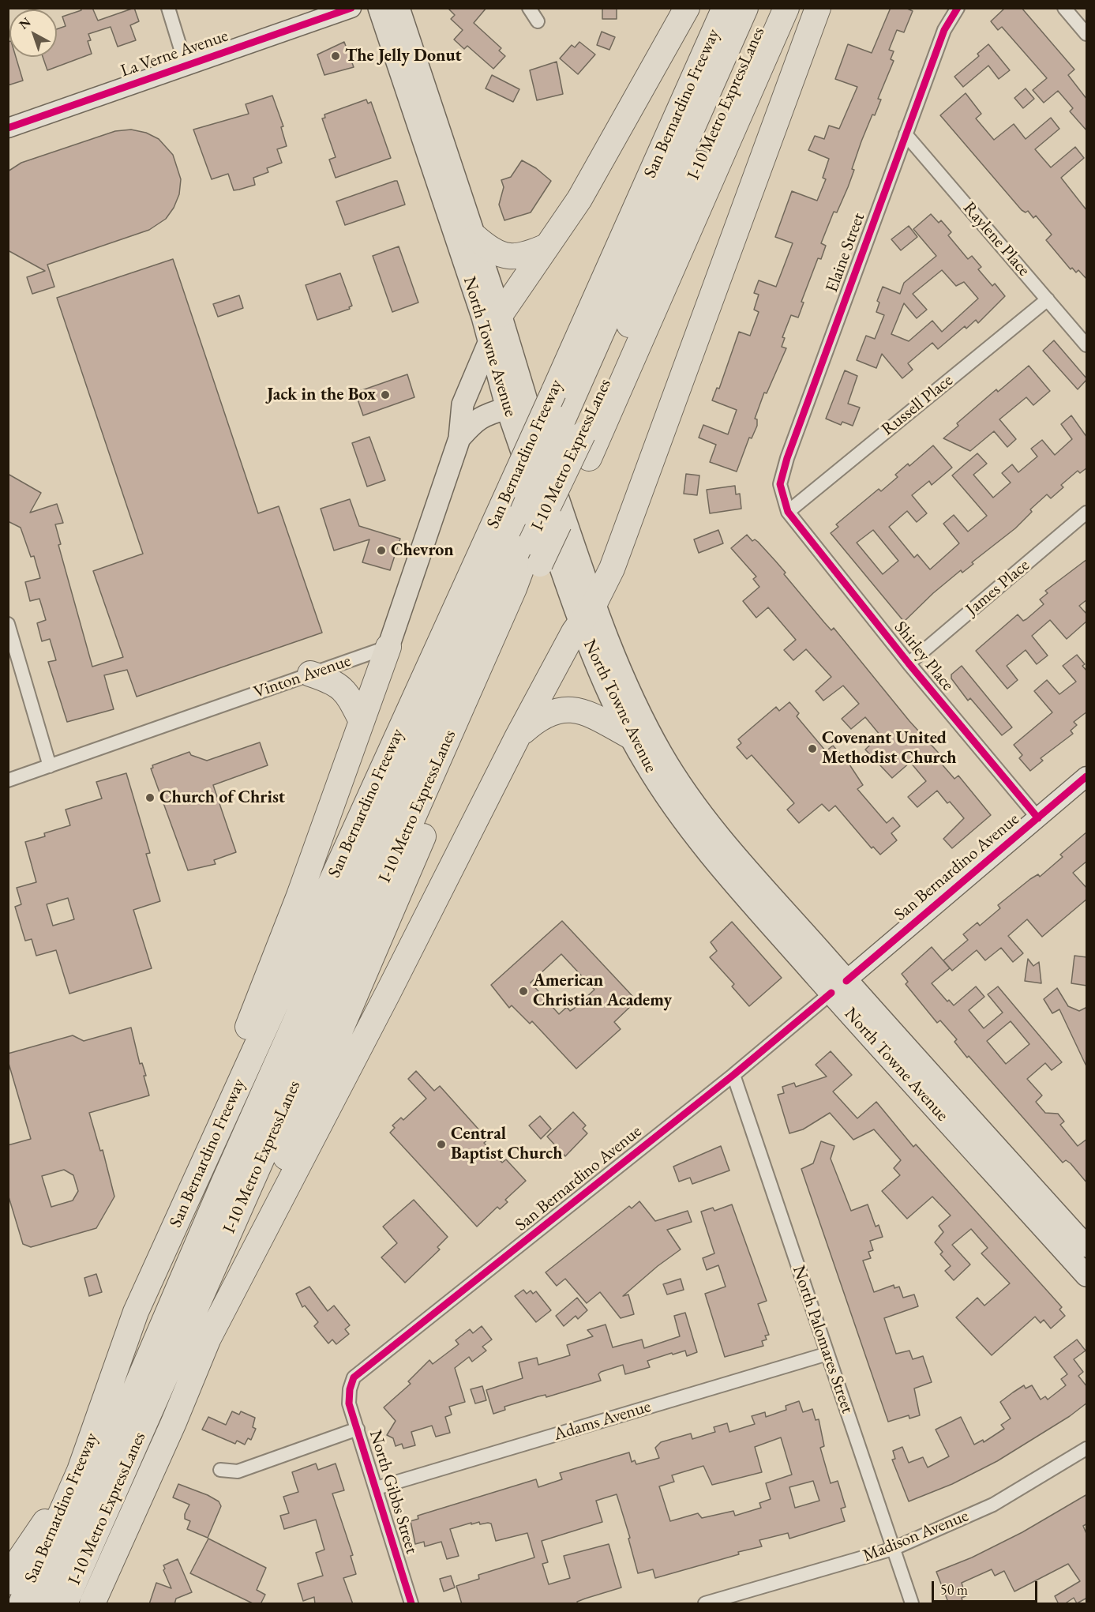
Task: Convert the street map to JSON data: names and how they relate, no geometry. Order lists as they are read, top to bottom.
{
  "streets": {
    "highway": ["San Bernardino Freeway", "I-10 Metro ExpressLanes"],
    "main road": ["La Verne Avenue", "North Towne Avenue", "San Bernardino Avenue"],
    "street": [
      "Raylene Place",
      "Elaine Street",
      "Russell Place",
      "James Place",
      "Shirley Place",
      "Vinton Avenue",
      "North Palomares Street",
      "Adams Avenue",
      "North Gibbs Street",
      "Madison Avenue"
    ]
  },
  "crossings": [
    ["Raylene Place", "Elaine Street"],
    ["Raylene Place", "Russell Place"],
    ["Elaine Street", "Russell Place"],
    ["Elaine Street", "Shirley Place"],
    ["North Towne Avenue", "San Bernardino Avenue"],
    ["Russell Place", "Shirley Place"],
    ["James Place", "Shirley Place"],
    ["Shirley Place", "San Bernardino Avenue"],
    ["San Bernardino Avenue", "North Palomares Street"],
    ["San Bernardino Avenue", "North Gibbs Street"],
    ["North Palomares Street", "Adams Avenue"],
    ["North Palomares Street", "Madison Avenue"],
    ["Adams Avenue", "North Gibbs Street"]
  ],
  "places": [
    "The Jelly Donut",
    "Jack in the Box",
    "Chevron",
    "Covenant United Methodist Church",
    "Church of Christ",
    "American Christian Academy",
    "Central Baptist Church"
  ],
  "scale_bar": "50 m",
  "north": "top left"
}
